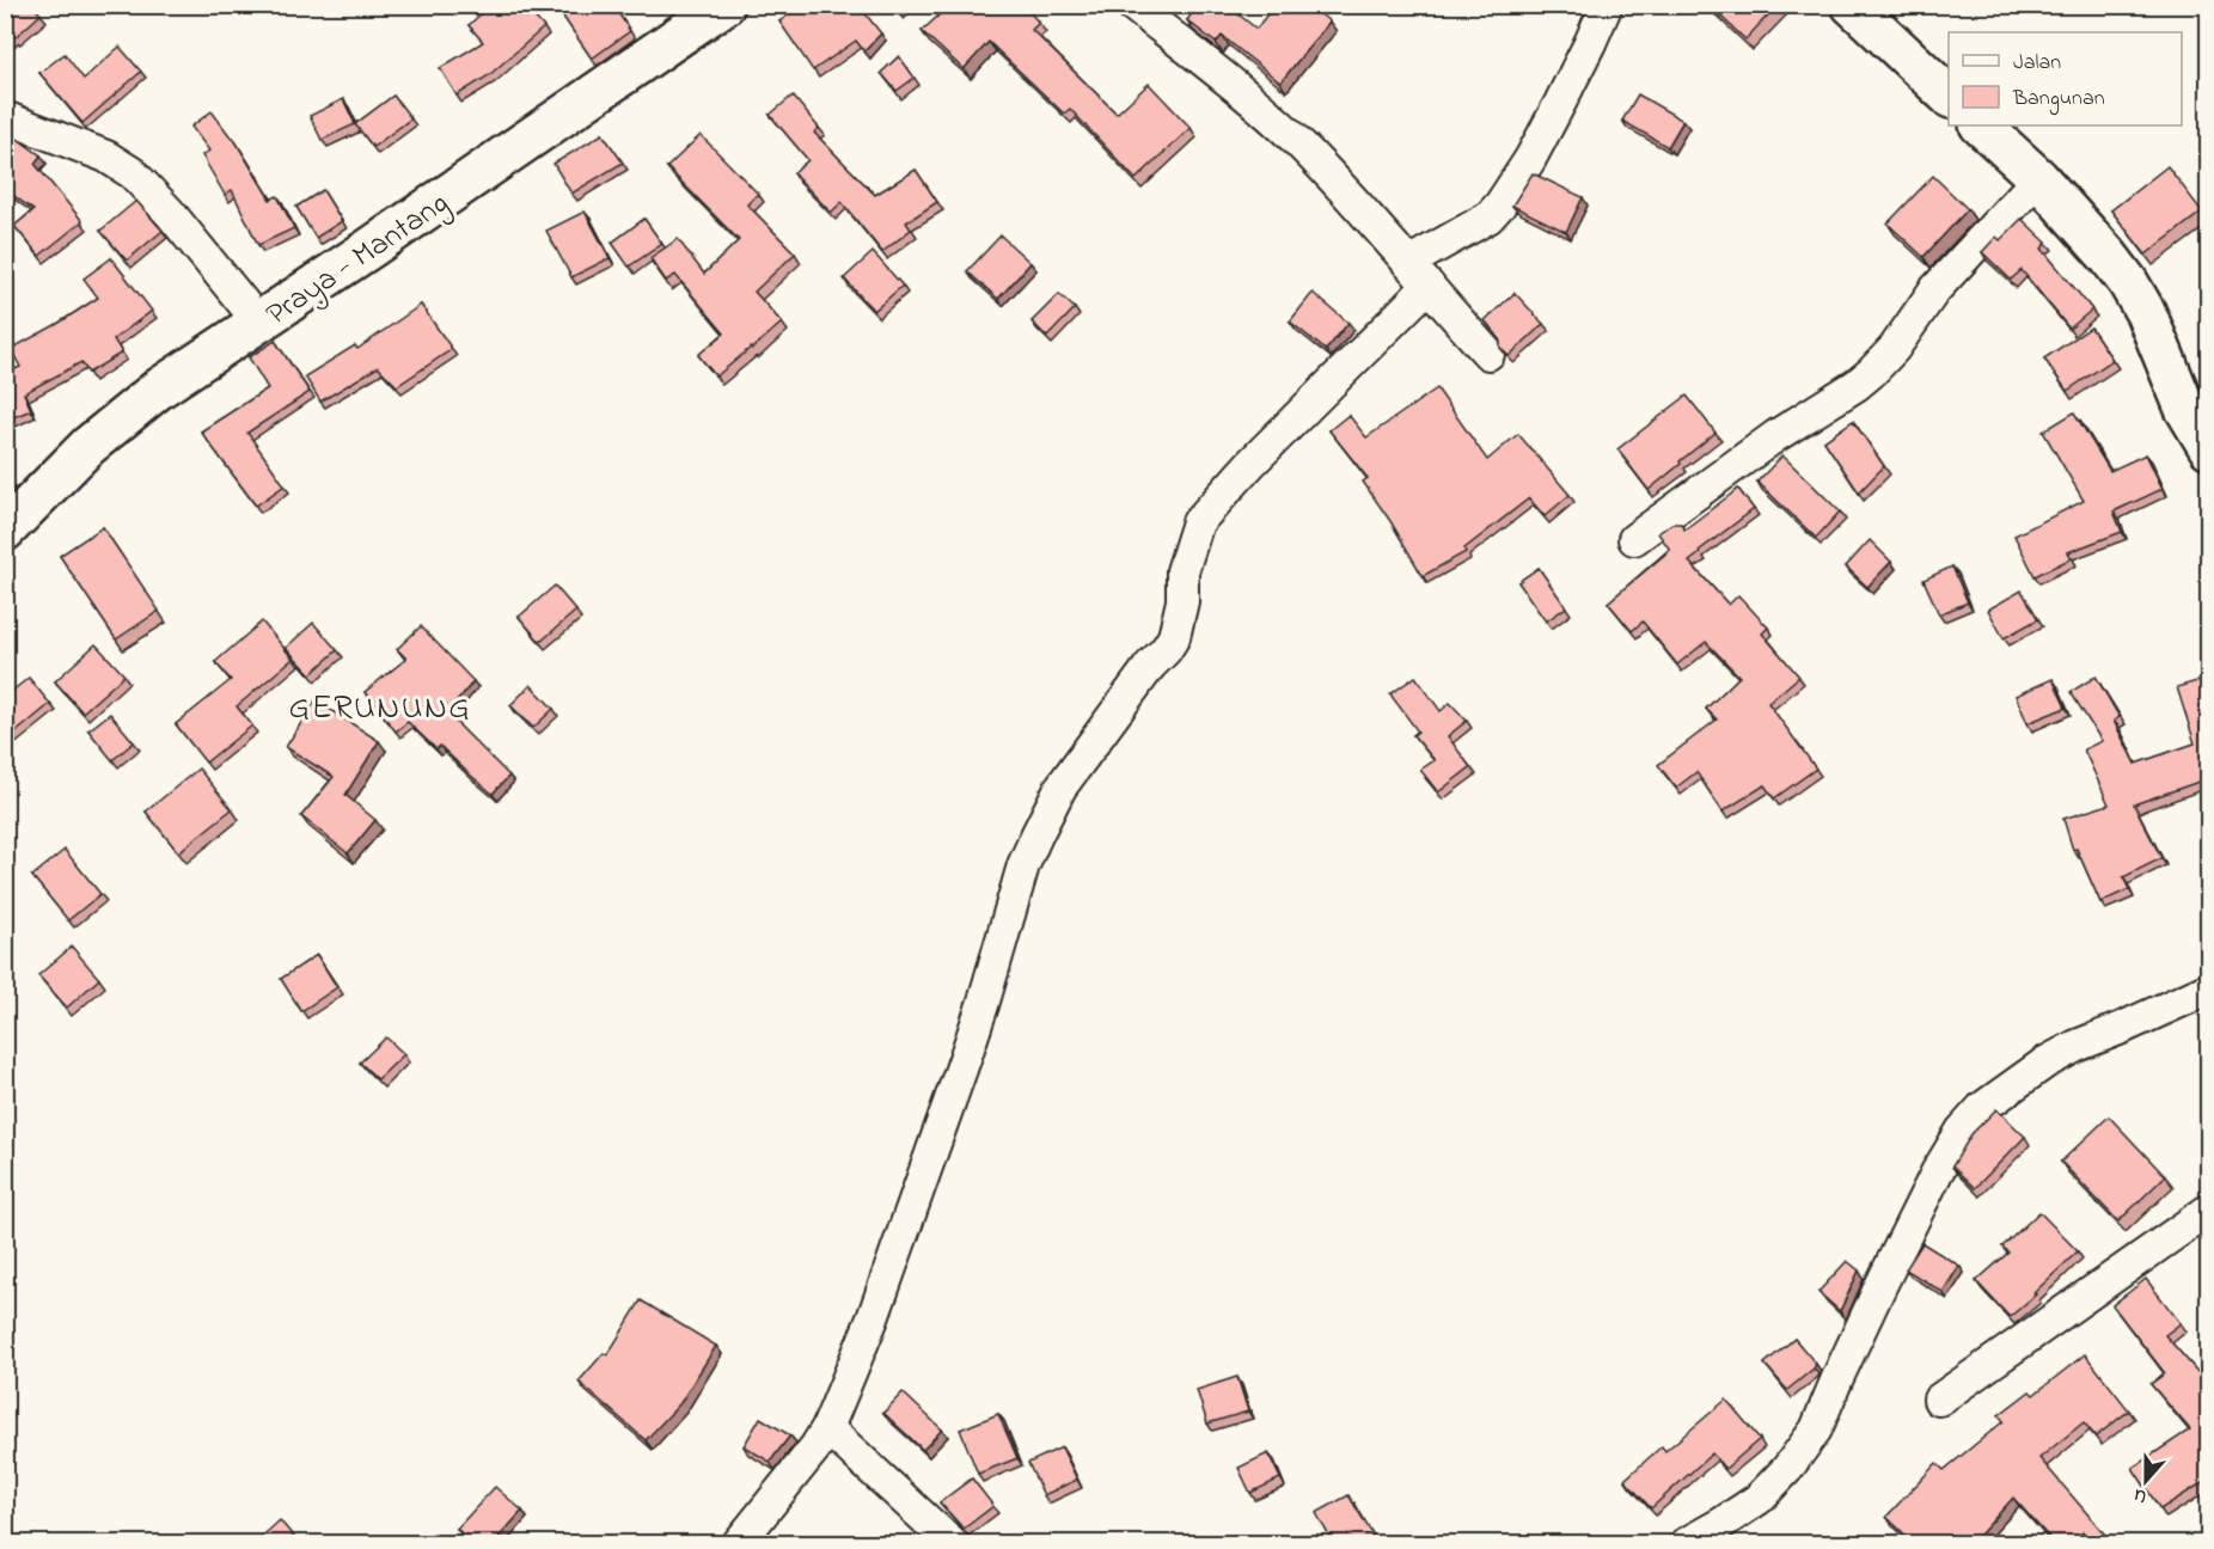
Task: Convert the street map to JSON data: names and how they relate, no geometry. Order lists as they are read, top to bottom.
{
  "streets": {
    "main road": ["Praya - Mantang"]
  },
  "districts": ["GERUNUNG"],
  "legend": ["Jalan", "Bangunan"],
  "north": "bottom"
}
